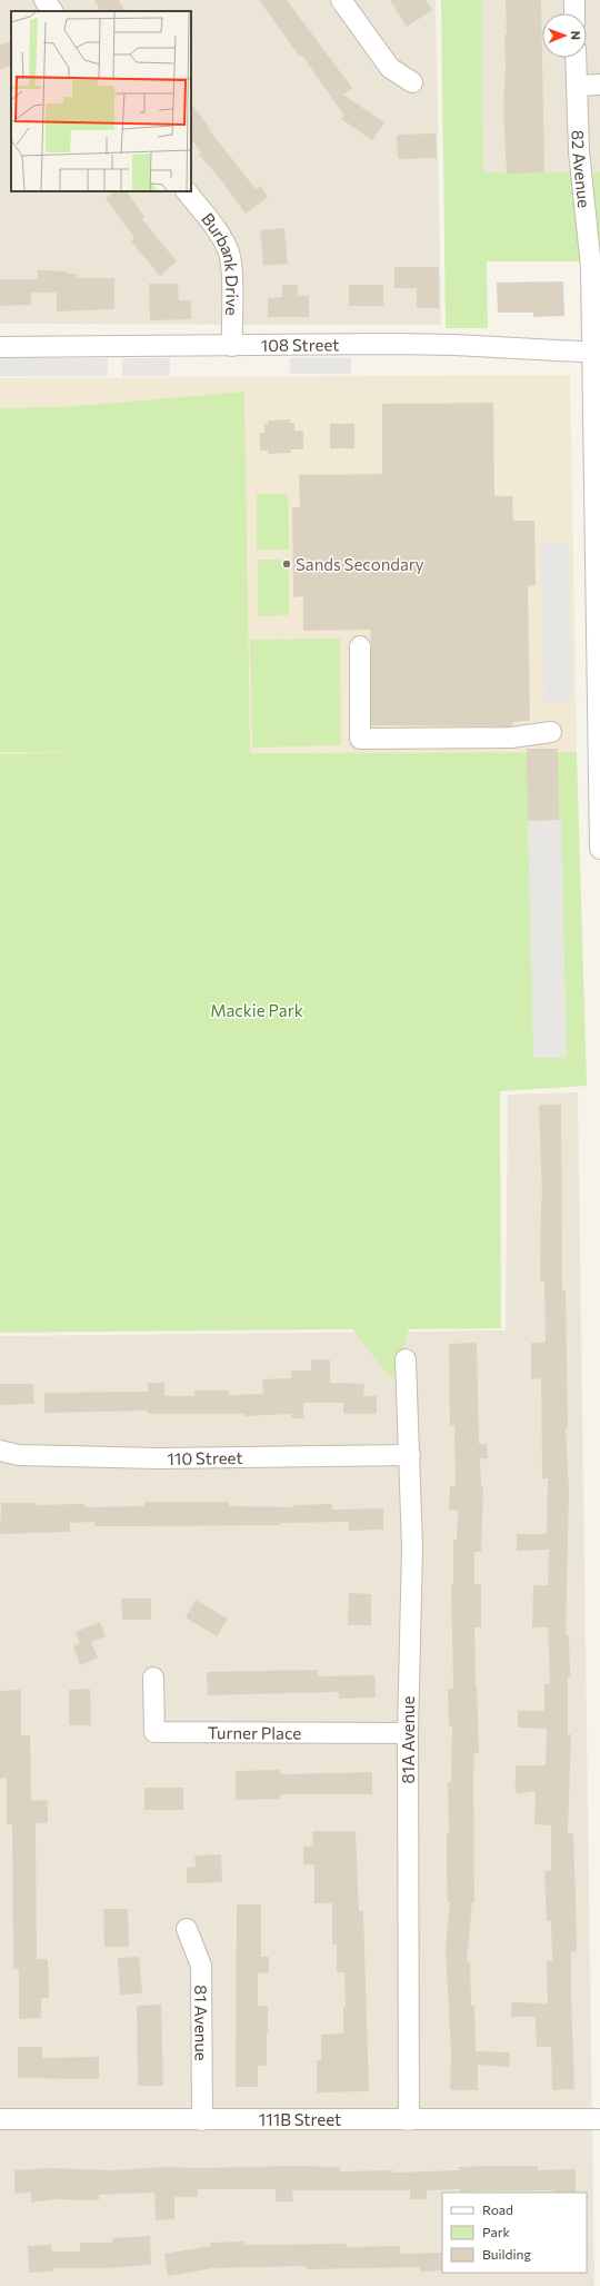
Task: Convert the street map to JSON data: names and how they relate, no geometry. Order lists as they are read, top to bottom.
{
  "streets": {
    "street": [
      "82 Avenue",
      "Burbank Drive",
      "108 Street",
      "110 Street",
      "Turner Place",
      "81A Avenue",
      "81 Avenue",
      "111B Street"
    ]
  },
  "crossings": [
    ["82 Avenue", "108 Street"],
    ["Burbank Drive", "108 Street"],
    ["110 Street", "81A Avenue"],
    ["Turner Place", "81A Avenue"],
    ["81A Avenue", "111B Street"],
    ["81 Avenue", "111B Street"]
  ],
  "parks": ["Mackie Park"],
  "places": ["Sands Secondary"],
  "legend": ["Road", "Park", "Building"],
  "north": "right"
}
